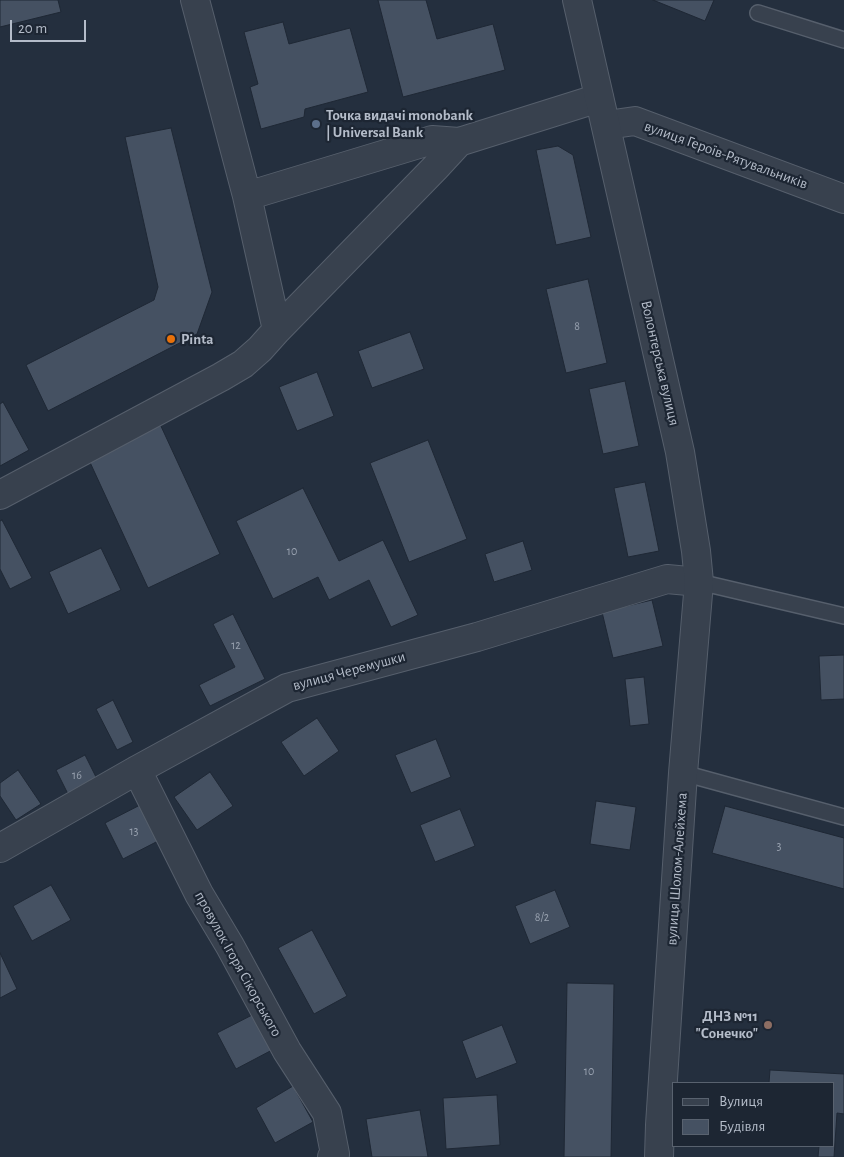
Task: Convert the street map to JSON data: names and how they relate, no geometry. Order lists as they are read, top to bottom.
{
  "streets": {
    "street": [
      "вулиця Героїв-Рятувальників",
      "Волонтерська вулиця",
      "вулиця Черемушки",
      "вулиця Шолом-Алейхема",
      "провулок Ігоря Сікорського"
    ]
  },
  "crossings": [
    ["вулиця Героїв-Рятувальників", "Волонтерська вулиця"],
    ["Волонтерська вулиця", "вулиця Черемушки"],
    ["Волонтерська вулиця", "вулиця Шолом-Алейхема"],
    ["вулиця Черемушки", "вулиця Шолом-Алейхема"],
    ["вулиця Черемушки", "провулок Ігоря Сікорського"]
  ],
  "places": ["Точка видачі monobank | Universal Bank", "Pinta", "ДНЗ №11 \"Сонечко\""],
  "house_numbers": [
    "8",
    "10",
    "12",
    "16",
    "13",
    "3",
    "8/2",
    "10"
  ],
  "legend": ["Вулиця", "Будівля"],
  "scale_bar": "20 m"
}
